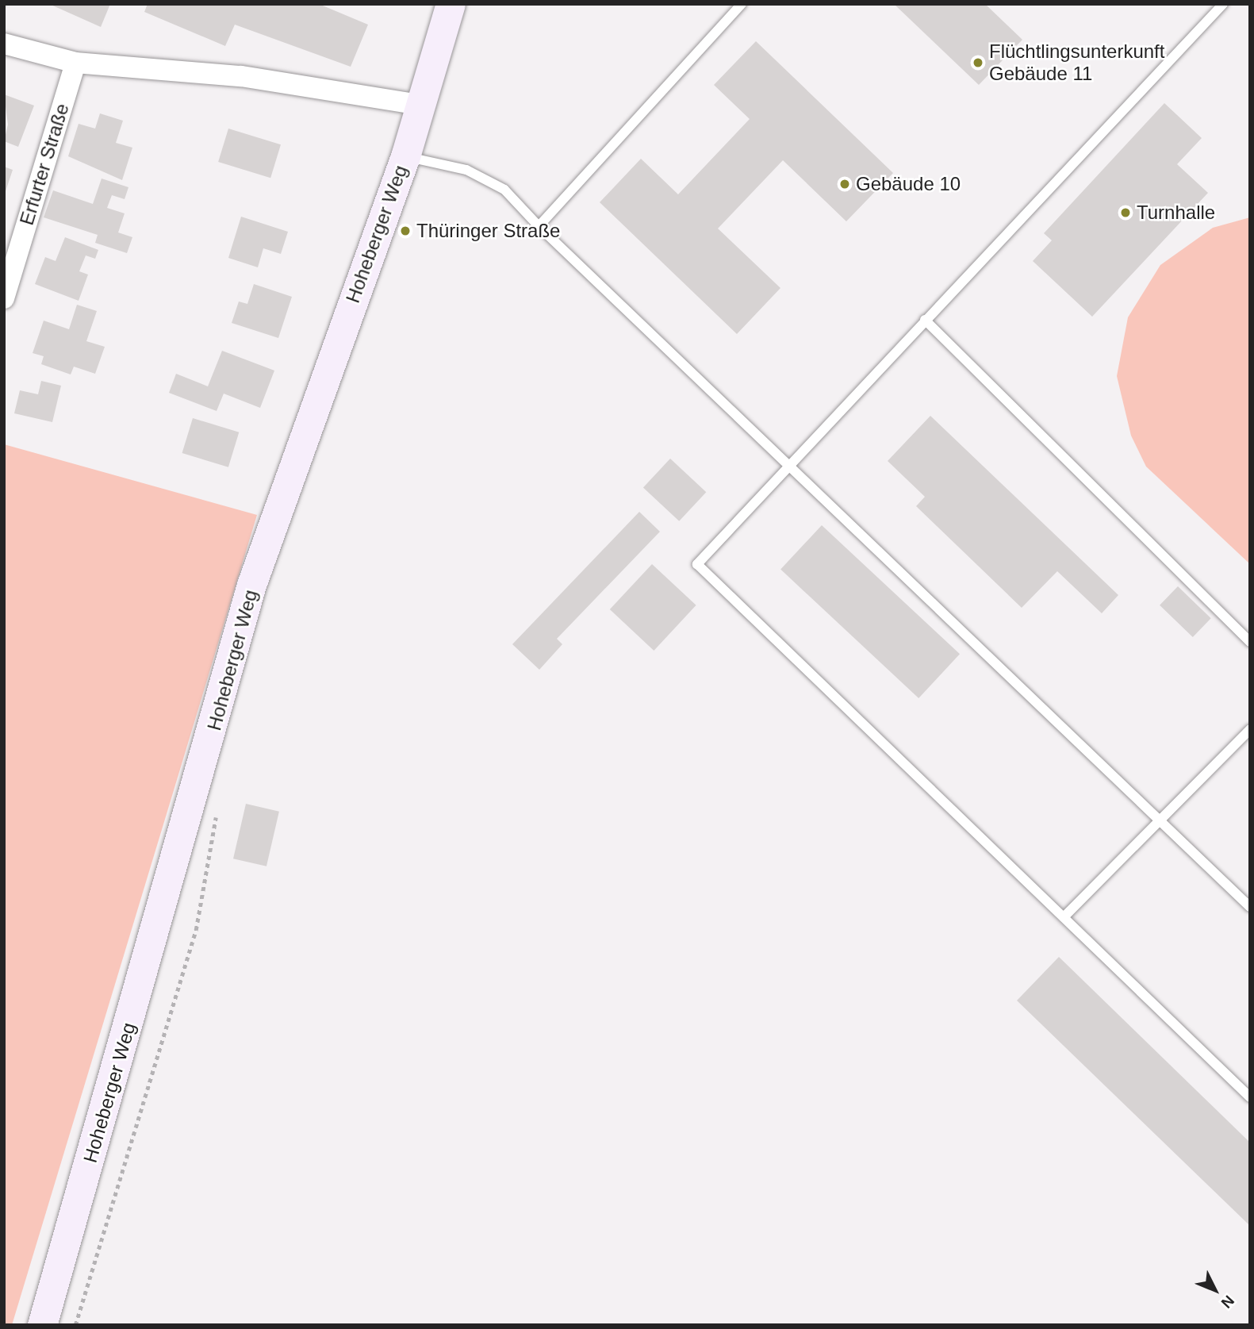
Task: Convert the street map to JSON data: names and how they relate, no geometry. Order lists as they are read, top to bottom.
{
  "streets": {
    "street": ["Erfurter Straße", "Hoheberger Weg"]
  },
  "places": [
    "Flüchtlingsunterkunft Gebäude 11",
    "Gebäude 10",
    "Turnhalle",
    "Thüringer Straße"
  ],
  "north": "bottom right"
}
